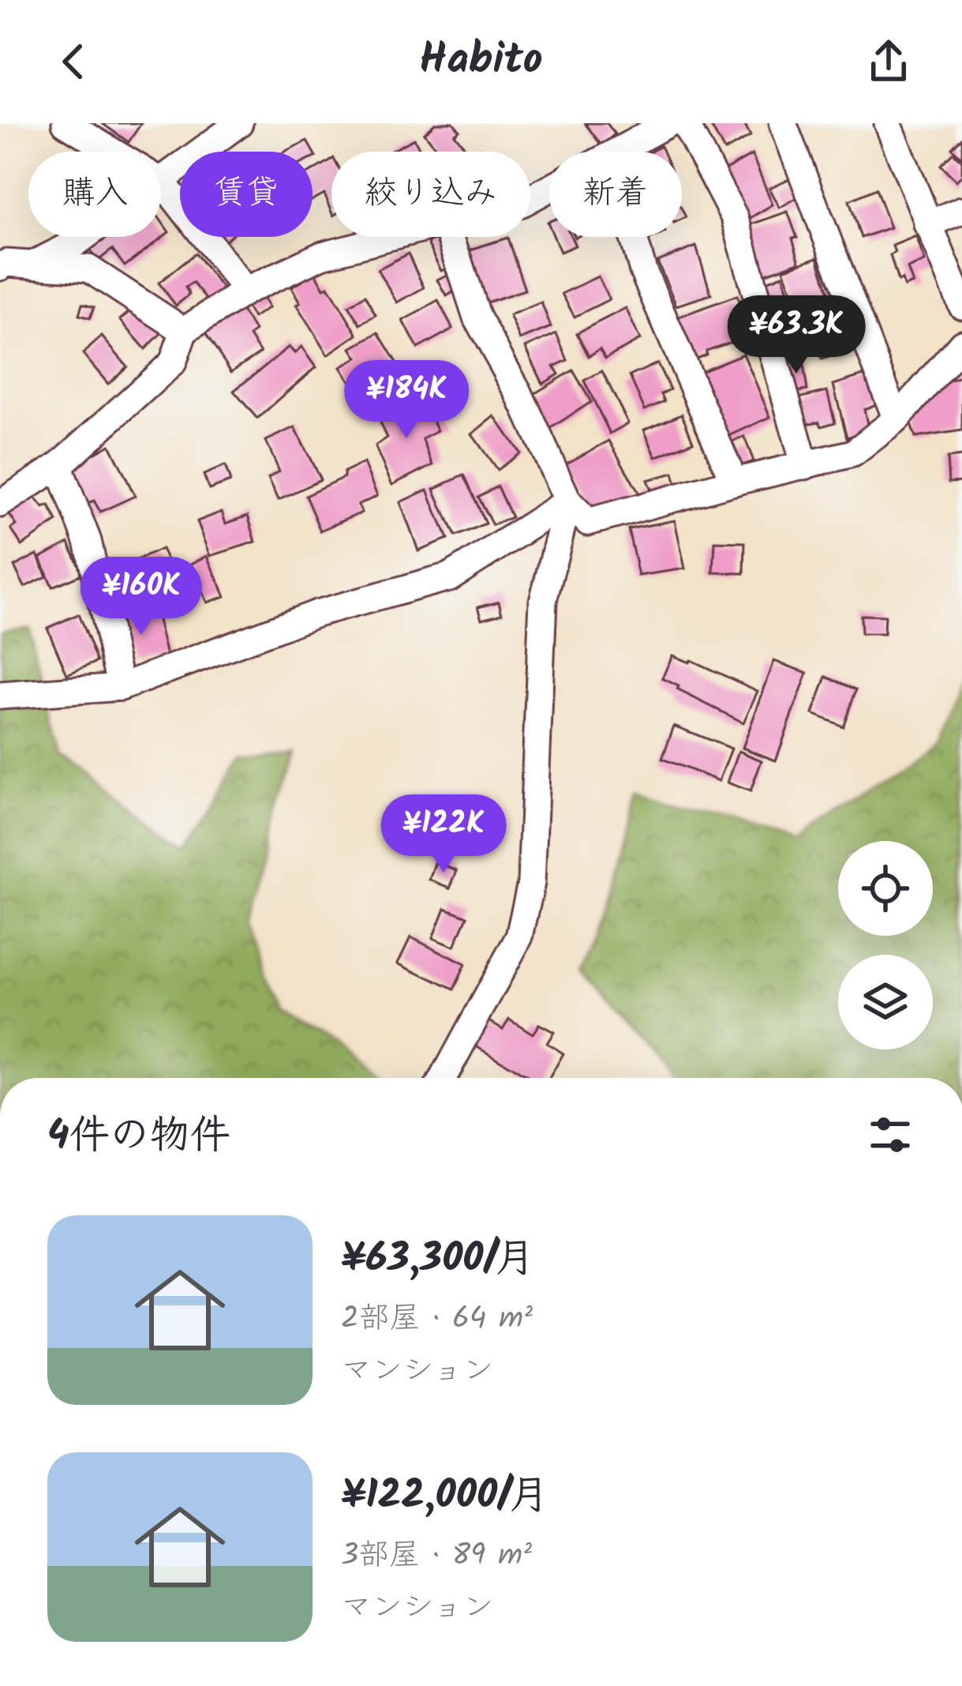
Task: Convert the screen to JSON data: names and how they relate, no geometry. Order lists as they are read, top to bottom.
{
  "page": {
    "header": "Habito",
    "chip": [
      "購入",
      "賃貸",
      "絞り込み",
      "新着"
    ],
    "price": [
      "¥63.3K",
      "¥184K",
      "¥160K",
      "¥122K"
    ],
    "heading": "4件の物件",
    "list": [
      {
        "name": "¥63,300/月",
        "note": "2部屋 · 64 m² · マンション"
      },
      {
        "name": "¥122,000/月",
        "note": "3部屋 · 89 m² · マンション"
      }
    ]
  }
}
